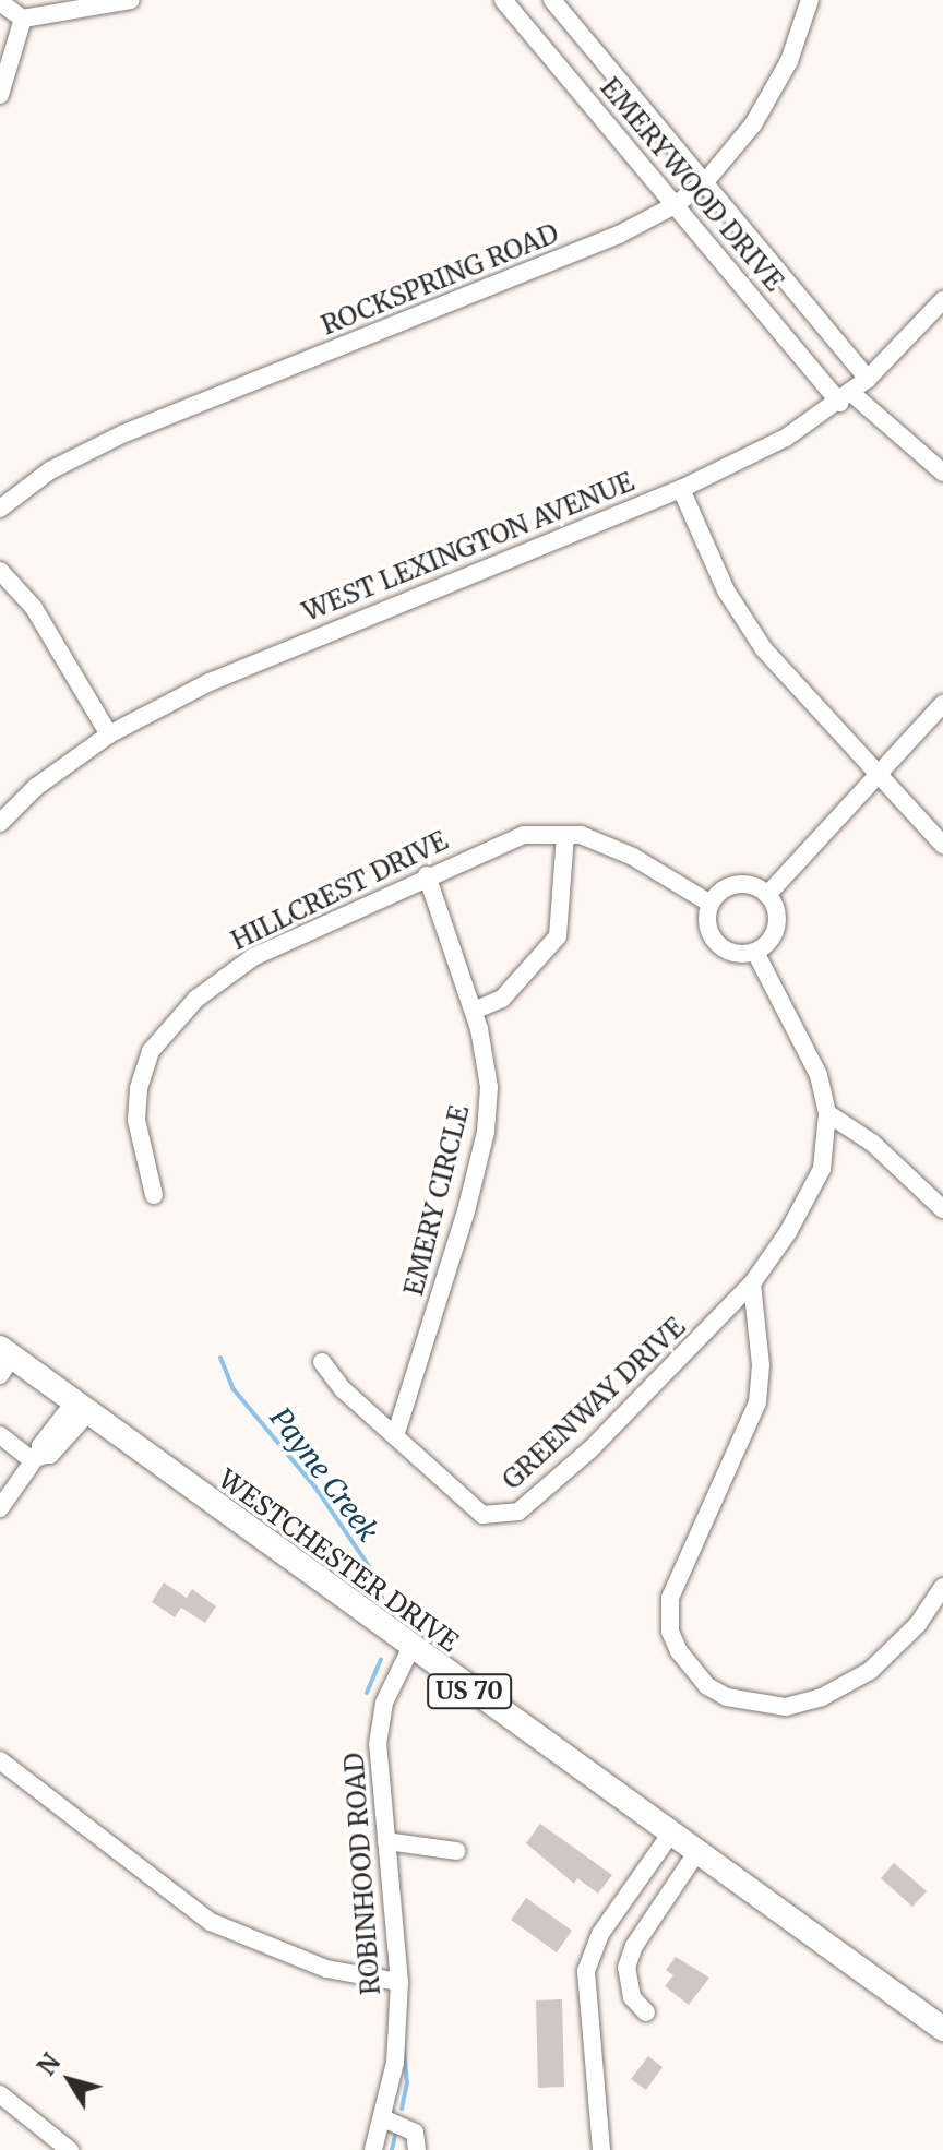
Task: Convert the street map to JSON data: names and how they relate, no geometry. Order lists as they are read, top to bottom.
{
  "streets": {
    "main road": ["WESTCHESTER DRIVE", "US 70"],
    "street": [
      "EMERYWOOD DRIVE",
      "ROCKSPRING ROAD",
      "WEST LEXINGTON AVENUE",
      "HILLCREST DRIVE",
      "EMERY CIRCLE",
      "GREENWAY DRIVE",
      "ROBINHOOD ROAD"
    ]
  },
  "crossings": [
    ["EMERYWOOD DRIVE", "ROCKSPRING ROAD"],
    ["EMERYWOOD DRIVE", "WEST LEXINGTON AVENUE"],
    ["HILLCREST DRIVE", "EMERY CIRCLE"],
    ["HILLCREST DRIVE", "GREENWAY DRIVE"],
    ["EMERY CIRCLE", "GREENWAY DRIVE"],
    ["WESTCHESTER DRIVE", "ROBINHOOD ROAD"]
  ],
  "water": ["Payne Creek"],
  "north": "top left"
}
